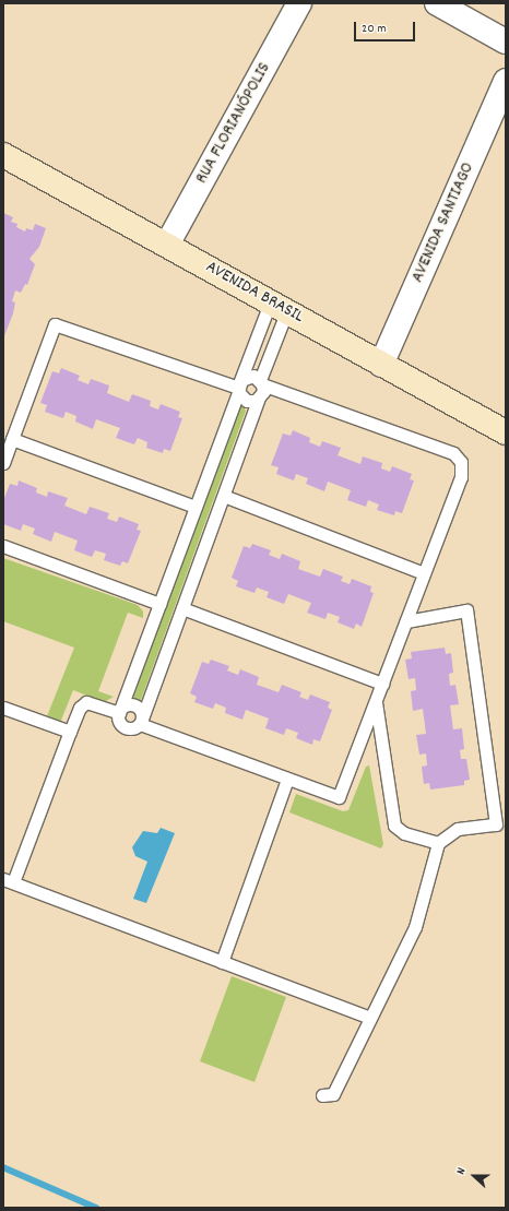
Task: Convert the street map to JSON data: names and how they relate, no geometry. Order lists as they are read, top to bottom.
{
  "streets": {
    "street": ["RUA FLORIANÓPOLIS", "AVENIDA SANTIAGO", "AVENIDA BRASIL"]
  },
  "crossings": [
    ["RUA FLORIANÓPOLIS", "AVENIDA BRASIL"],
    ["AVENIDA SANTIAGO", "AVENIDA BRASIL"]
  ],
  "scale_bar": "20 m",
  "north": "left"
}
